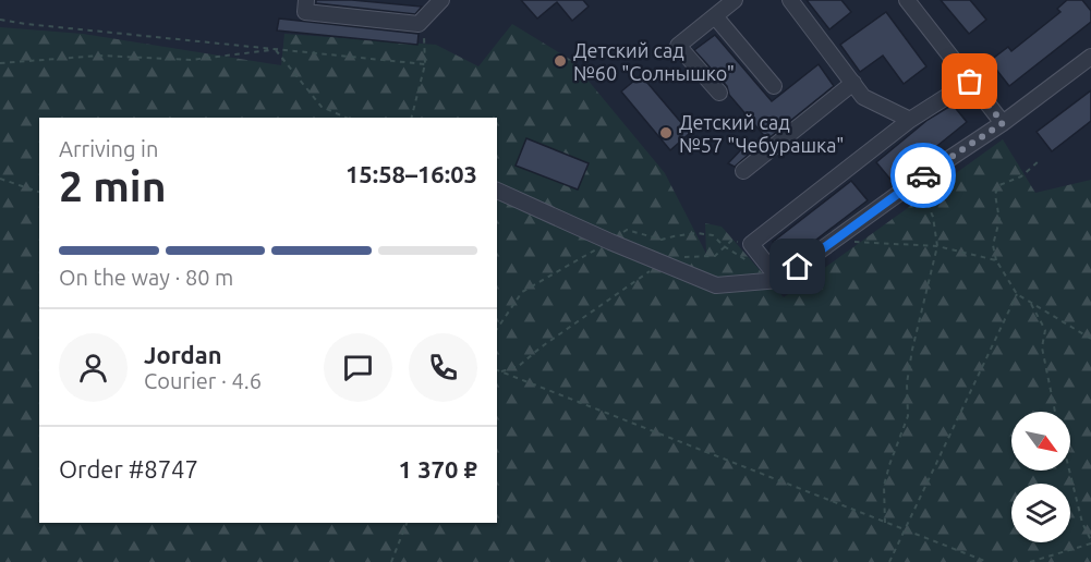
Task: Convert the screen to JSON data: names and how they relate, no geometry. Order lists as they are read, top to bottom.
{
  "places": ["Детский сад №60 \"Солнышко\"", "Детский сад №57 \"Чебурашка\""],
  "north": "bottom right",
  "page": {
    "heading": ["2 min", "Arriving in", "15:58–16:03"],
    "panel": [
      "Jordan",
      "Courier · 4.6",
      "Order #8747",
      "1 370 ₽"
    ],
    "bar": "On the way · 80 m"
  }
}
